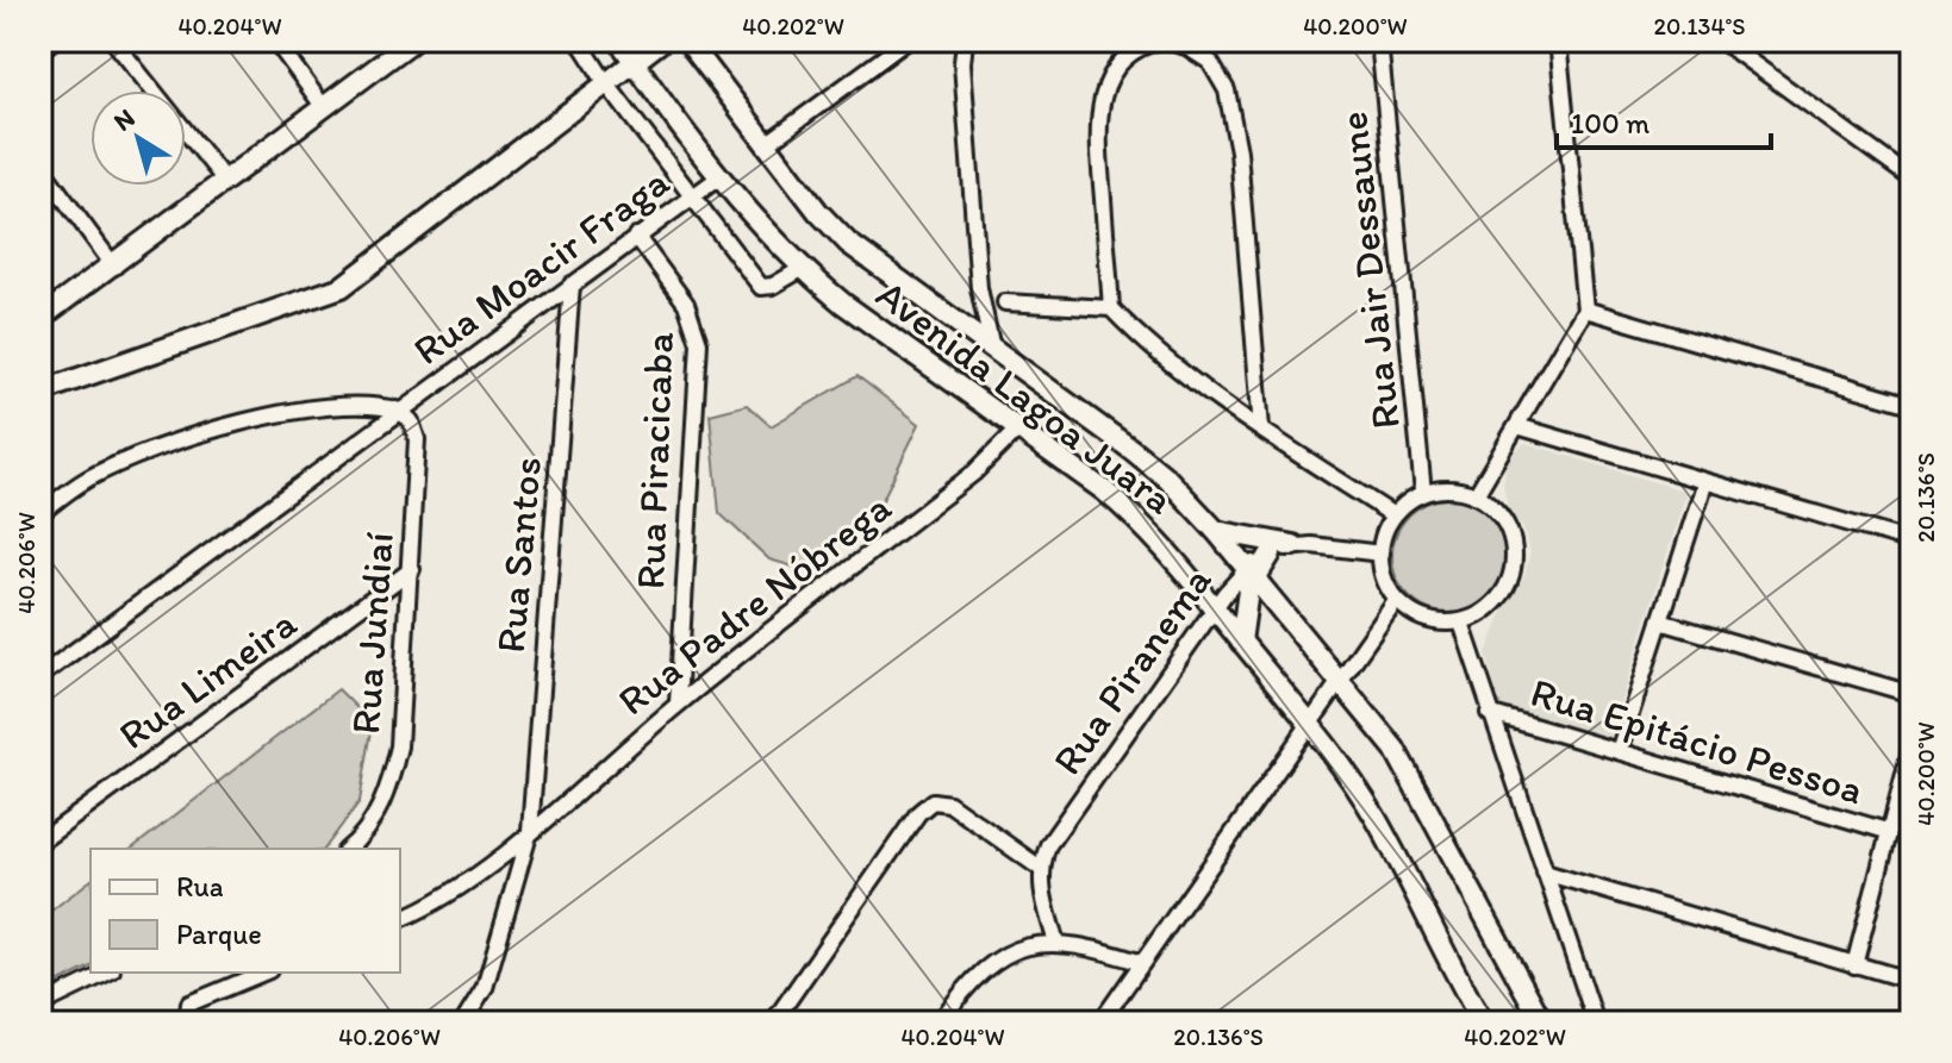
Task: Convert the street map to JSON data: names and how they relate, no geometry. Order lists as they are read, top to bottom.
{
  "streets": {
    "main road": ["Avenida Lagoa Juara"],
    "street": [
      "Rua Moacir Fraga",
      "Rua Jair Dessaune",
      "Rua Piracicaba",
      "Rua Santos",
      "Rua Padre Nóbrega",
      "Rua Jundiaí",
      "Rua Piranema",
      "Rua Limeira",
      "Rua Epitácio Pessoa"
    ]
  },
  "crossings": [
    ["Rua Moacir Fraga", "Avenida Lagoa Juara"],
    ["Rua Moacir Fraga", "Rua Piracicaba"],
    ["Rua Moacir Fraga", "Rua Santos"],
    ["Rua Moacir Fraga", "Rua Jundiaí"],
    ["Rua Jair Dessaune", "Rua Piranema"],
    ["Avenida Lagoa Juara", "Rua Padre Nóbrega"],
    ["Avenida Lagoa Juara", "Rua Piranema"],
    ["Rua Piracicaba", "Rua Padre Nóbrega"],
    ["Rua Santos", "Rua Padre Nóbrega"],
    ["Rua Jundiaí", "Rua Limeira"]
  ],
  "legend": ["Rua", "Parque"],
  "scale_bar": "100 m",
  "north": "top left",
  "coordinates": [
    "40.204°W",
    "40.202°W",
    "40.200°W",
    "20.134°S",
    "20.136°S",
    "40.206°W"
  ]
}
